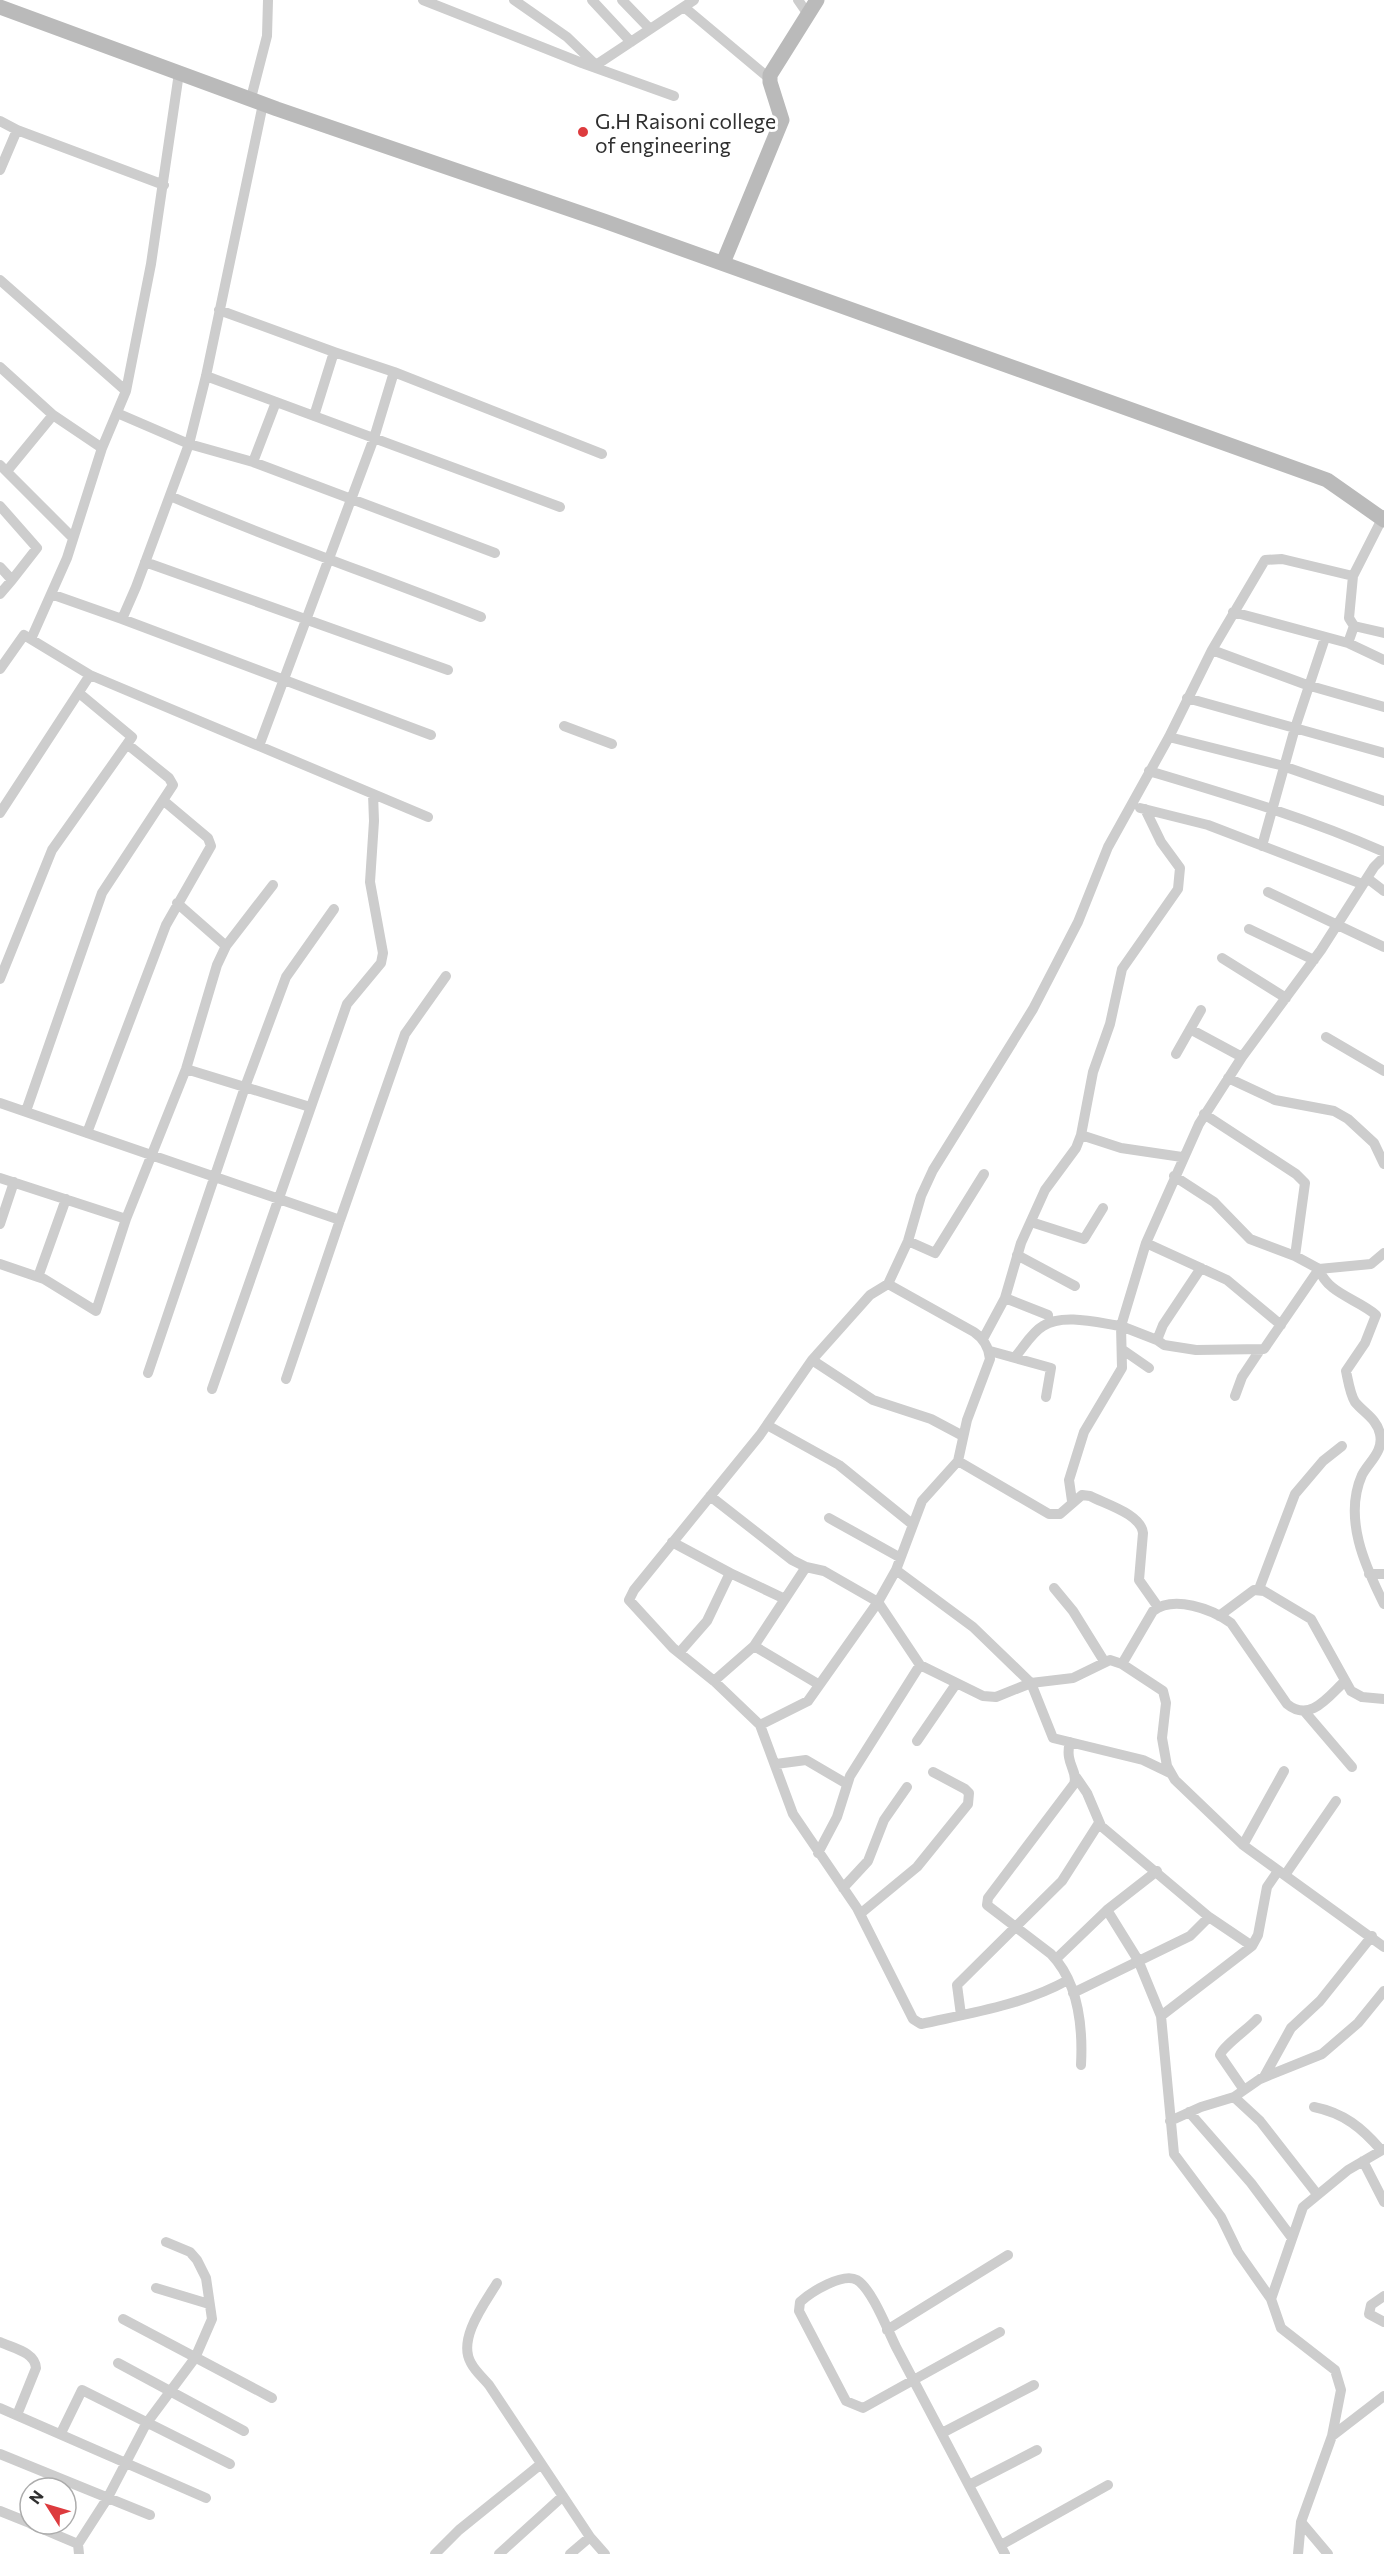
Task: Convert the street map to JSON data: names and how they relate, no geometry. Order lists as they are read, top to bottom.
{
  "places": ["G.H Raisoni college of engineering"],
  "north": "top left"
}
